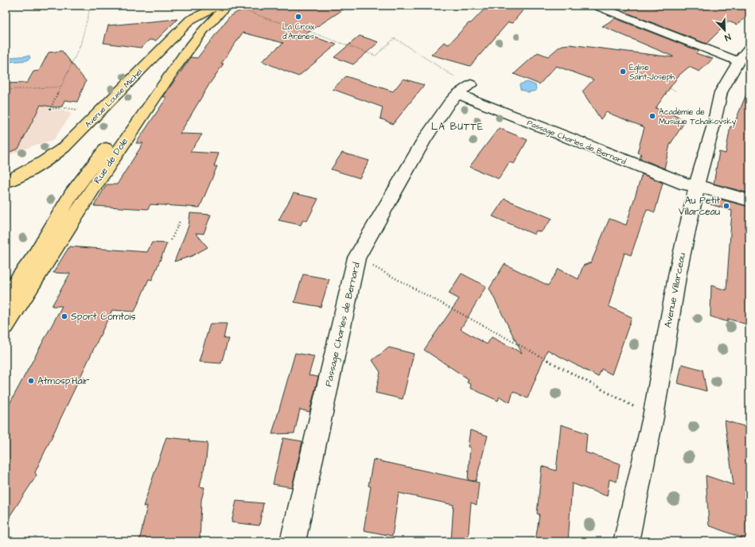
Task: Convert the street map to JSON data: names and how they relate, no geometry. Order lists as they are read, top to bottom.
{
  "streets": {
    "main road": ["Avenue Louise Michel", "Rue de Dole"],
    "street": ["Passage Charles de Bernard", "Avenue Villarceau"]
  },
  "crossings": [
    ["Avenue Louise Michel", "Rue de Dole"],
    ["Passage Charles de Bernard", "Avenue Villarceau"]
  ],
  "districts": ["LA BUTTE"],
  "places": [
    "La Croix d'Arènes",
    "Église Saint-Joseph",
    "Académie de Musique Tchaikovsky",
    "Au Petit Villarceau",
    "Sport Comtois",
    "Atmosp'Hair"
  ],
  "north": "bottom right"
}
